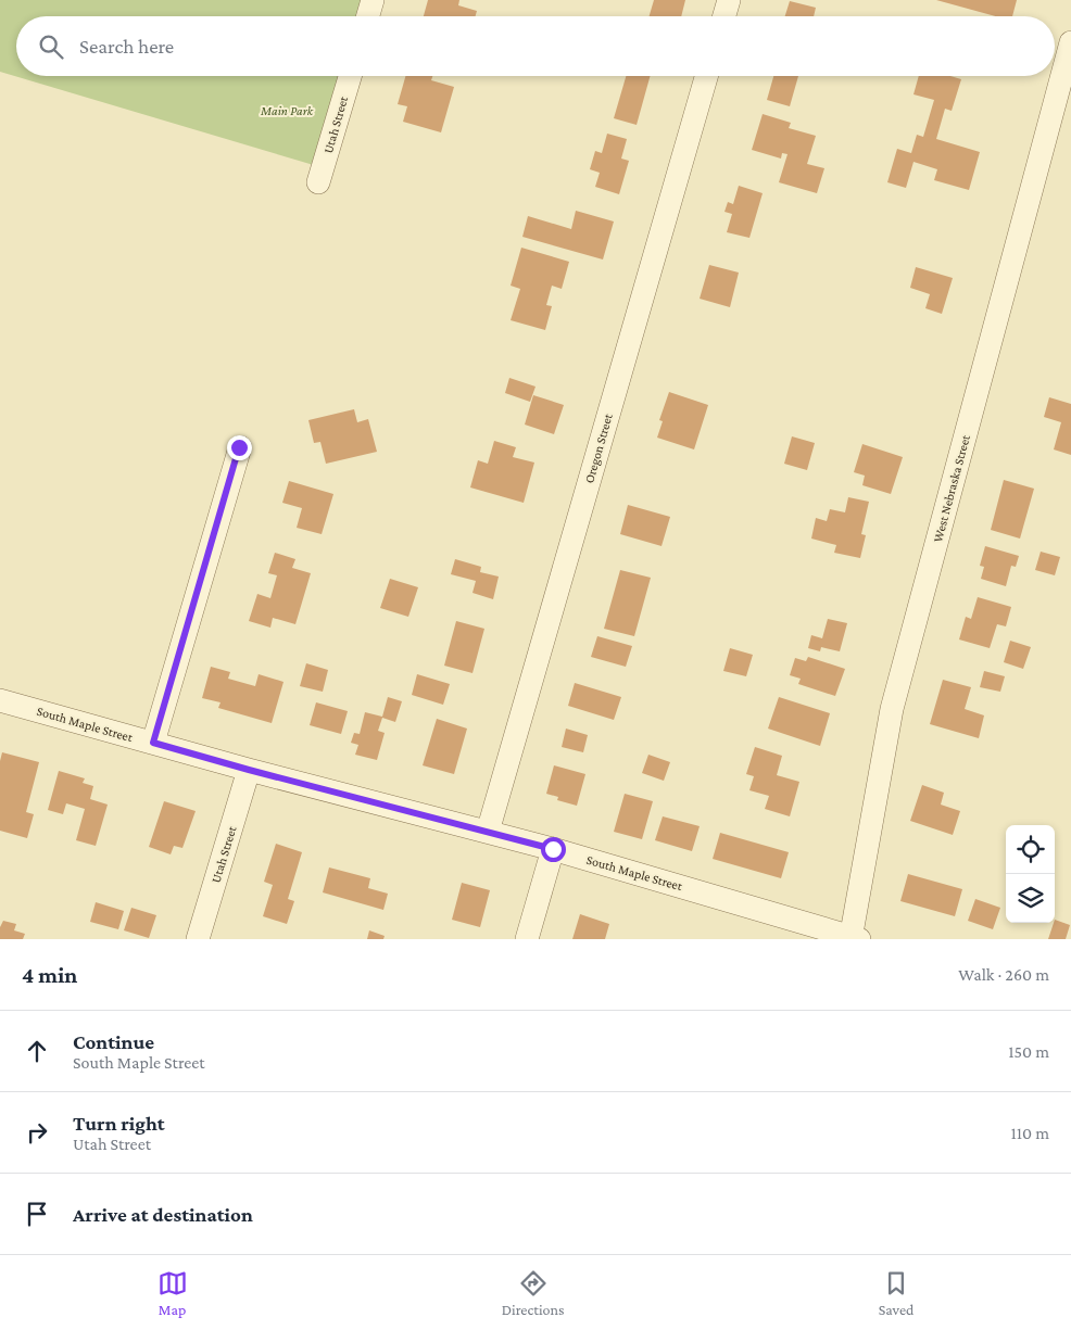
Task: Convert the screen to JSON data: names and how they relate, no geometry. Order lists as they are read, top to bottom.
{
  "streets": {
    "street": [
      "Utah Street",
      "Oregon Street",
      "West Nebraska Street",
      "South Maple Street"
    ]
  },
  "crossings": [
    ["Utah Street", "South Maple Street"],
    ["Oregon Street", "South Maple Street"],
    ["West Nebraska Street", "South Maple Street"]
  ],
  "parks": ["Main Park"],
  "page": {
    "search": "Search here",
    "heading": ["4 min", "Walk · 260 m"],
    "list": [
      ["Continue", "South Maple Street", "150 m"],
      ["Turn right", "Utah Street", "110 m"],
      "Arrive at destination"
    ],
    "nav": ["Map", "Directions", "Saved"]
  }
}
